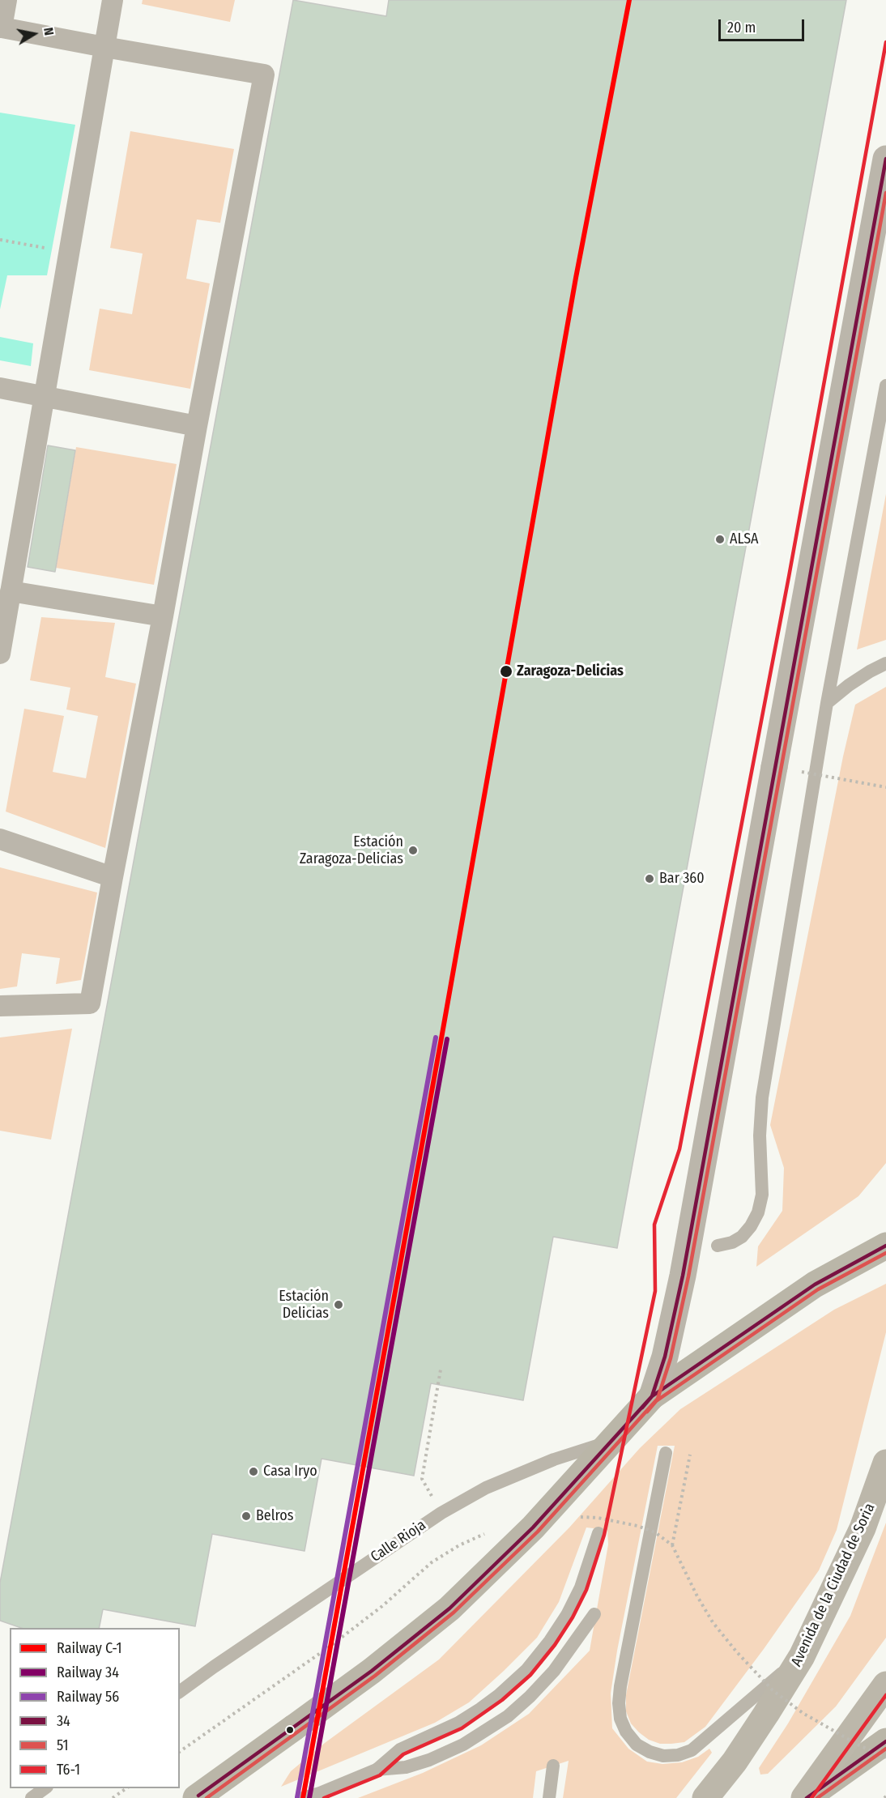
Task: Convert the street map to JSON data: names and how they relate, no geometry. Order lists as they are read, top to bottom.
{
  "streets": {
    "main road": ["Avenida de la Ciudad de Soria"],
    "lane": ["Calle Rioja"]
  },
  "places": [
    "ALSA",
    "Zaragoza-Delicias",
    "Estación Zaragoza-Delicias",
    "Bar 360",
    "Estación Delicias",
    "Casa Iryo",
    "Belros"
  ],
  "lines": [
    "rail line C-1",
    "transit line T6-1",
    "transit line 34",
    "transit line 51",
    "rail line 56",
    "rail line 34"
  ],
  "legend": [
    "Railway C-1",
    "Railway 34",
    "Railway 56",
    "34",
    "51",
    "T6-1"
  ],
  "scale_bar": "20 m",
  "north": "right"
}
